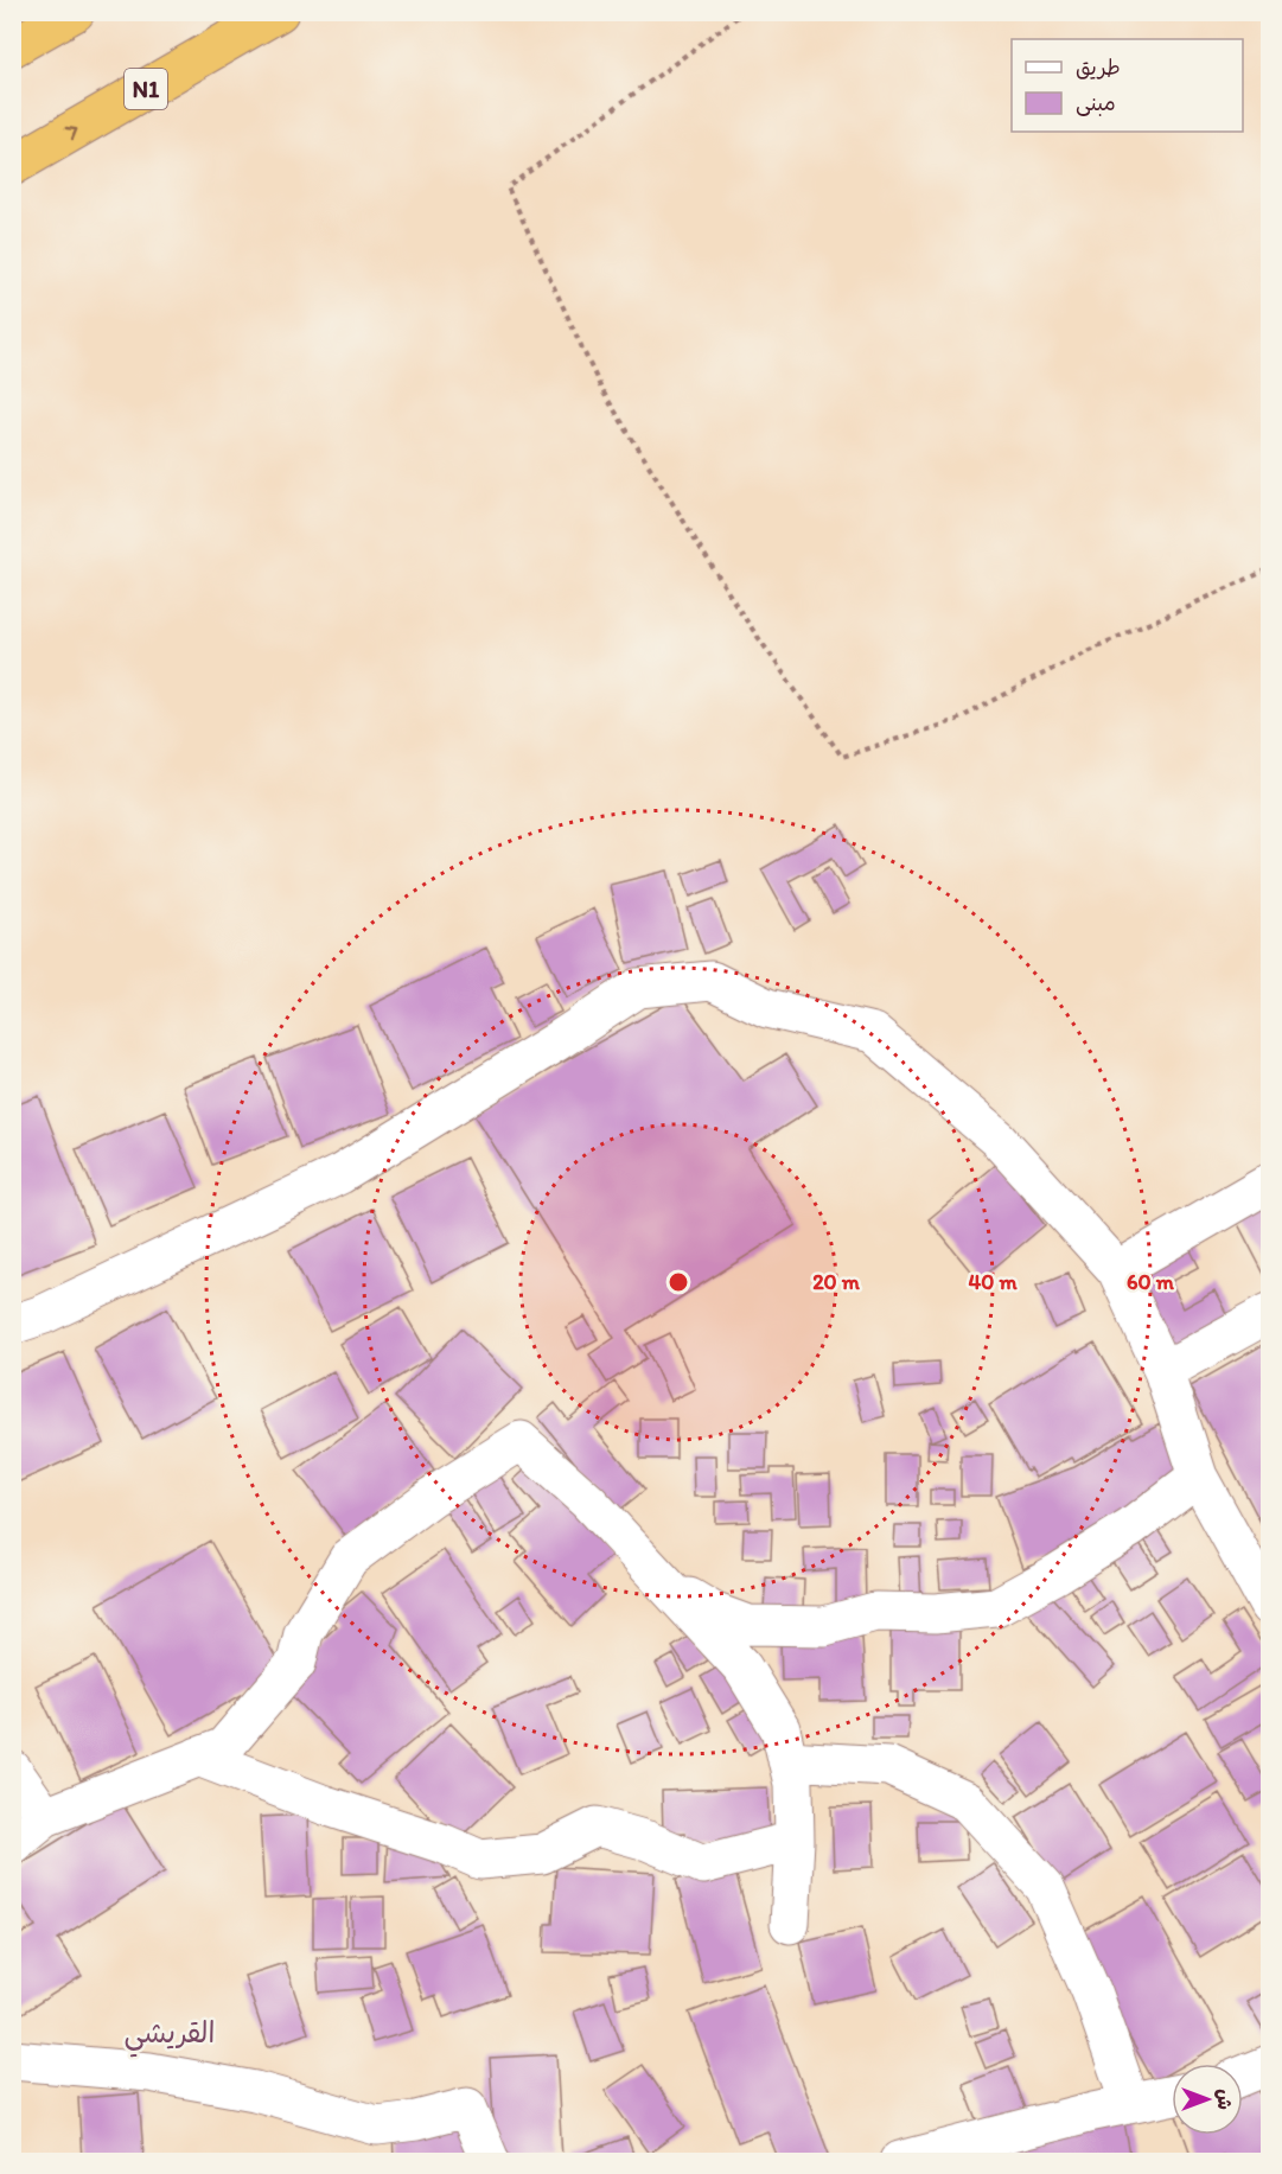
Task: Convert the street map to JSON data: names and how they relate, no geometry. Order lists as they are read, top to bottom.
{
  "streets": {
    "highway": ["N1"]
  },
  "districts": ["القريشي"],
  "legend": ["طريق", "مبنى"],
  "north": "right",
  "rings": ["20 m", "40 m", "60 m"]
}
